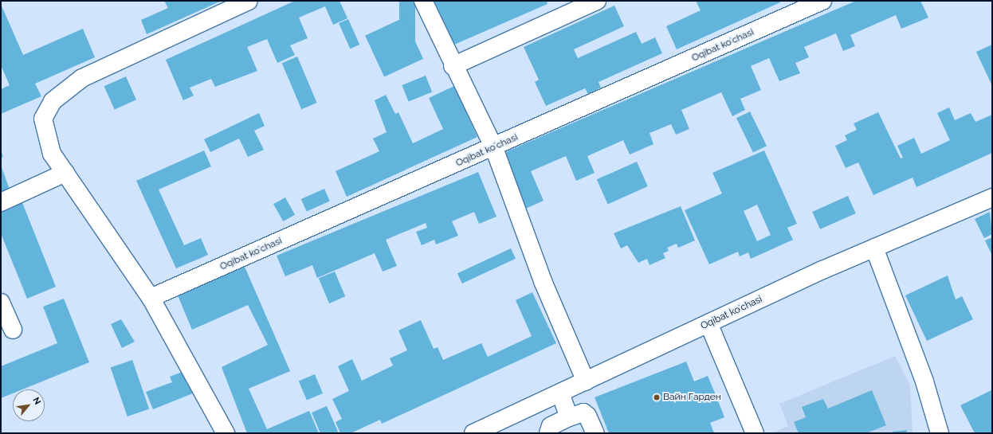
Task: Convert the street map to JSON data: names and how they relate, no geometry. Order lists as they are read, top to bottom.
{
  "streets": {
    "street": ["Oqibat koʻchasi"]
  },
  "places": ["Вайн Гарден"],
  "north": "top right"
}
